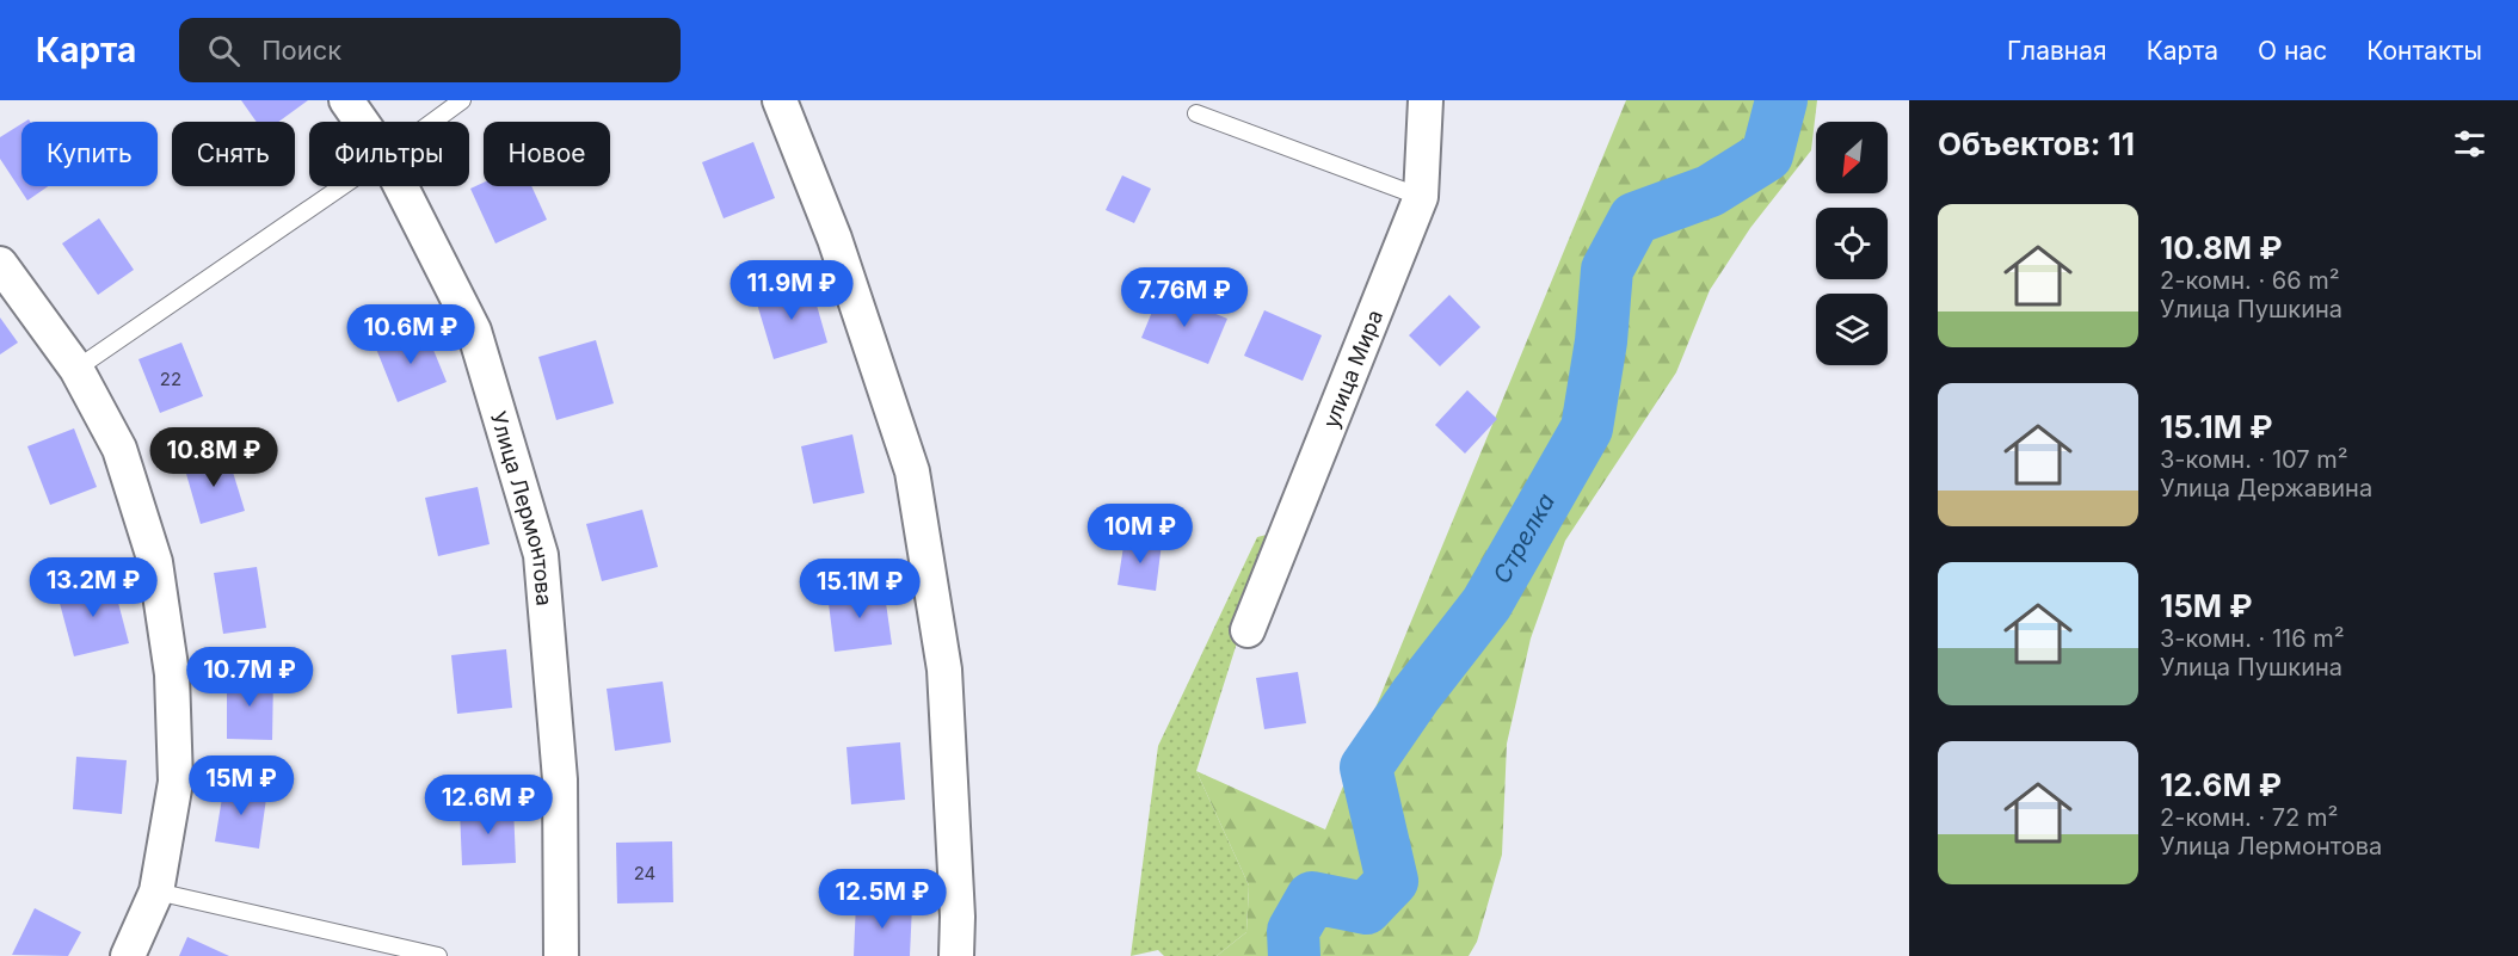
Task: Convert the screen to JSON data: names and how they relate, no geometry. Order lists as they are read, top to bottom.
{
  "streets": {
    "street": ["улица Мира", "Улица Лермонтова"]
  },
  "water": ["Стрелка"],
  "house_numbers": ["22", "24"],
  "north": "bottom left",
  "page": {
    "header": "Карта",
    "search": "Поиск",
    "nav": [
      "Главная",
      "Карта",
      "О нас",
      "Контакты"
    ],
    "heading": "Объектов: 11",
    "chip": [
      "Купить",
      "Снять",
      "Фильтры",
      "Новое"
    ],
    "list": [
      {
        "name": "10.8M ₽",
        "note": "2-комн. · 66 m² · Улица Пушкина"
      },
      {
        "name": "15.1M ₽",
        "note": "3-комн. · 107 m² · Улица Державина"
      },
      {
        "name": "15M ₽",
        "note": "3-комн. · 116 m² · Улица Пушкина"
      },
      {
        "name": "12.6M ₽",
        "note": "2-комн. · 72 m² · Улица Лермонтова"
      }
    ],
    "price": [
      "11.9M ₽",
      "7.76M ₽",
      "10.6M ₽",
      "10.8M ₽",
      "10M ₽",
      "13.2M ₽",
      "15.1M ₽",
      "10.7M ₽",
      "15M ₽",
      "12.6M ₽",
      "12.5M ₽"
    ]
  }
}
